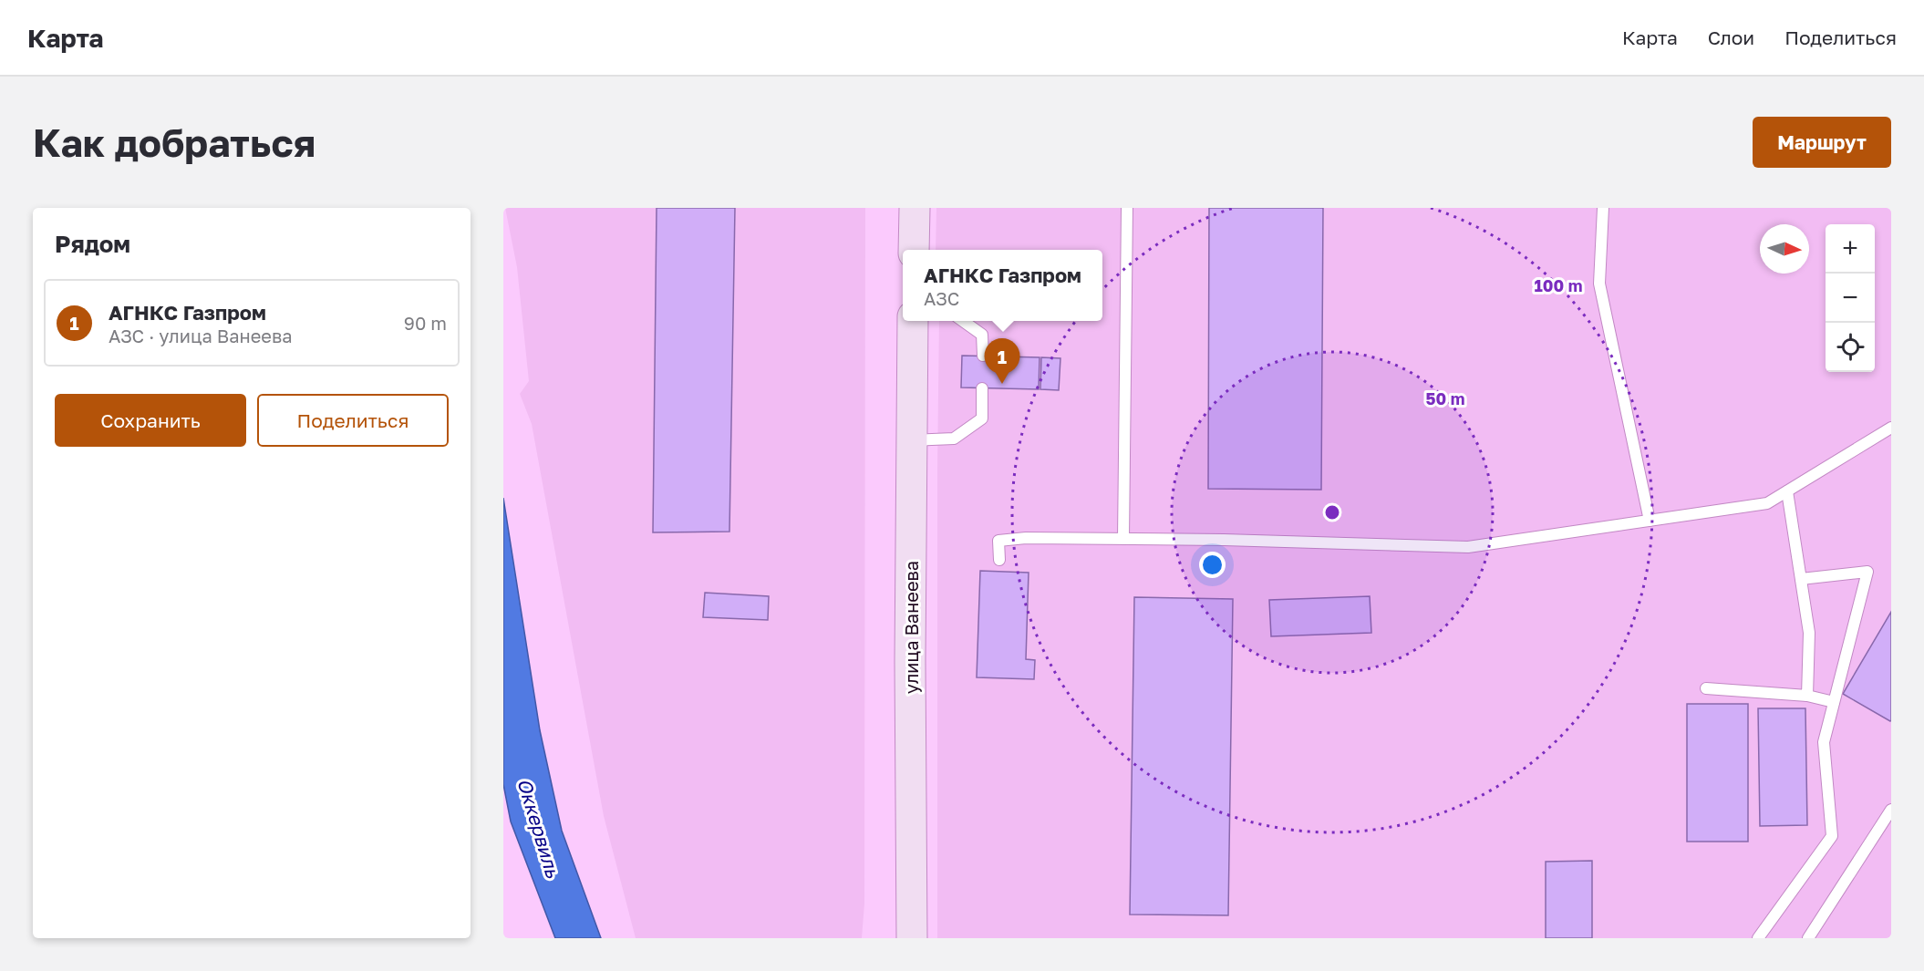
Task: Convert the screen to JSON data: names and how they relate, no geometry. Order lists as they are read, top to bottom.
{
  "streets": {
    "street": ["улица Ванеева"]
  },
  "water": ["Оккервиль"],
  "north": "right",
  "page": {
    "header": "Карта",
    "nav": ["Карта", "Слои", "Поделиться"],
    "buttons": [
      "Маршрут",
      ["Сохранить", "Поделиться"]
    ],
    "title": "Как добраться",
    "heading": "Рядом",
    "map_buttons": ["+", "−"],
    "popup": ["АГНКС Газпром", "АЗС"],
    "list": [
      {
        "mark": "1",
        "name": "АГНКС Газпром",
        "note": "АЗС · улица Ванеева",
        "value": "90 m"
      }
    ],
    "pins": "1"
  },
  "rings": ["100 m", "50 m"]
}
